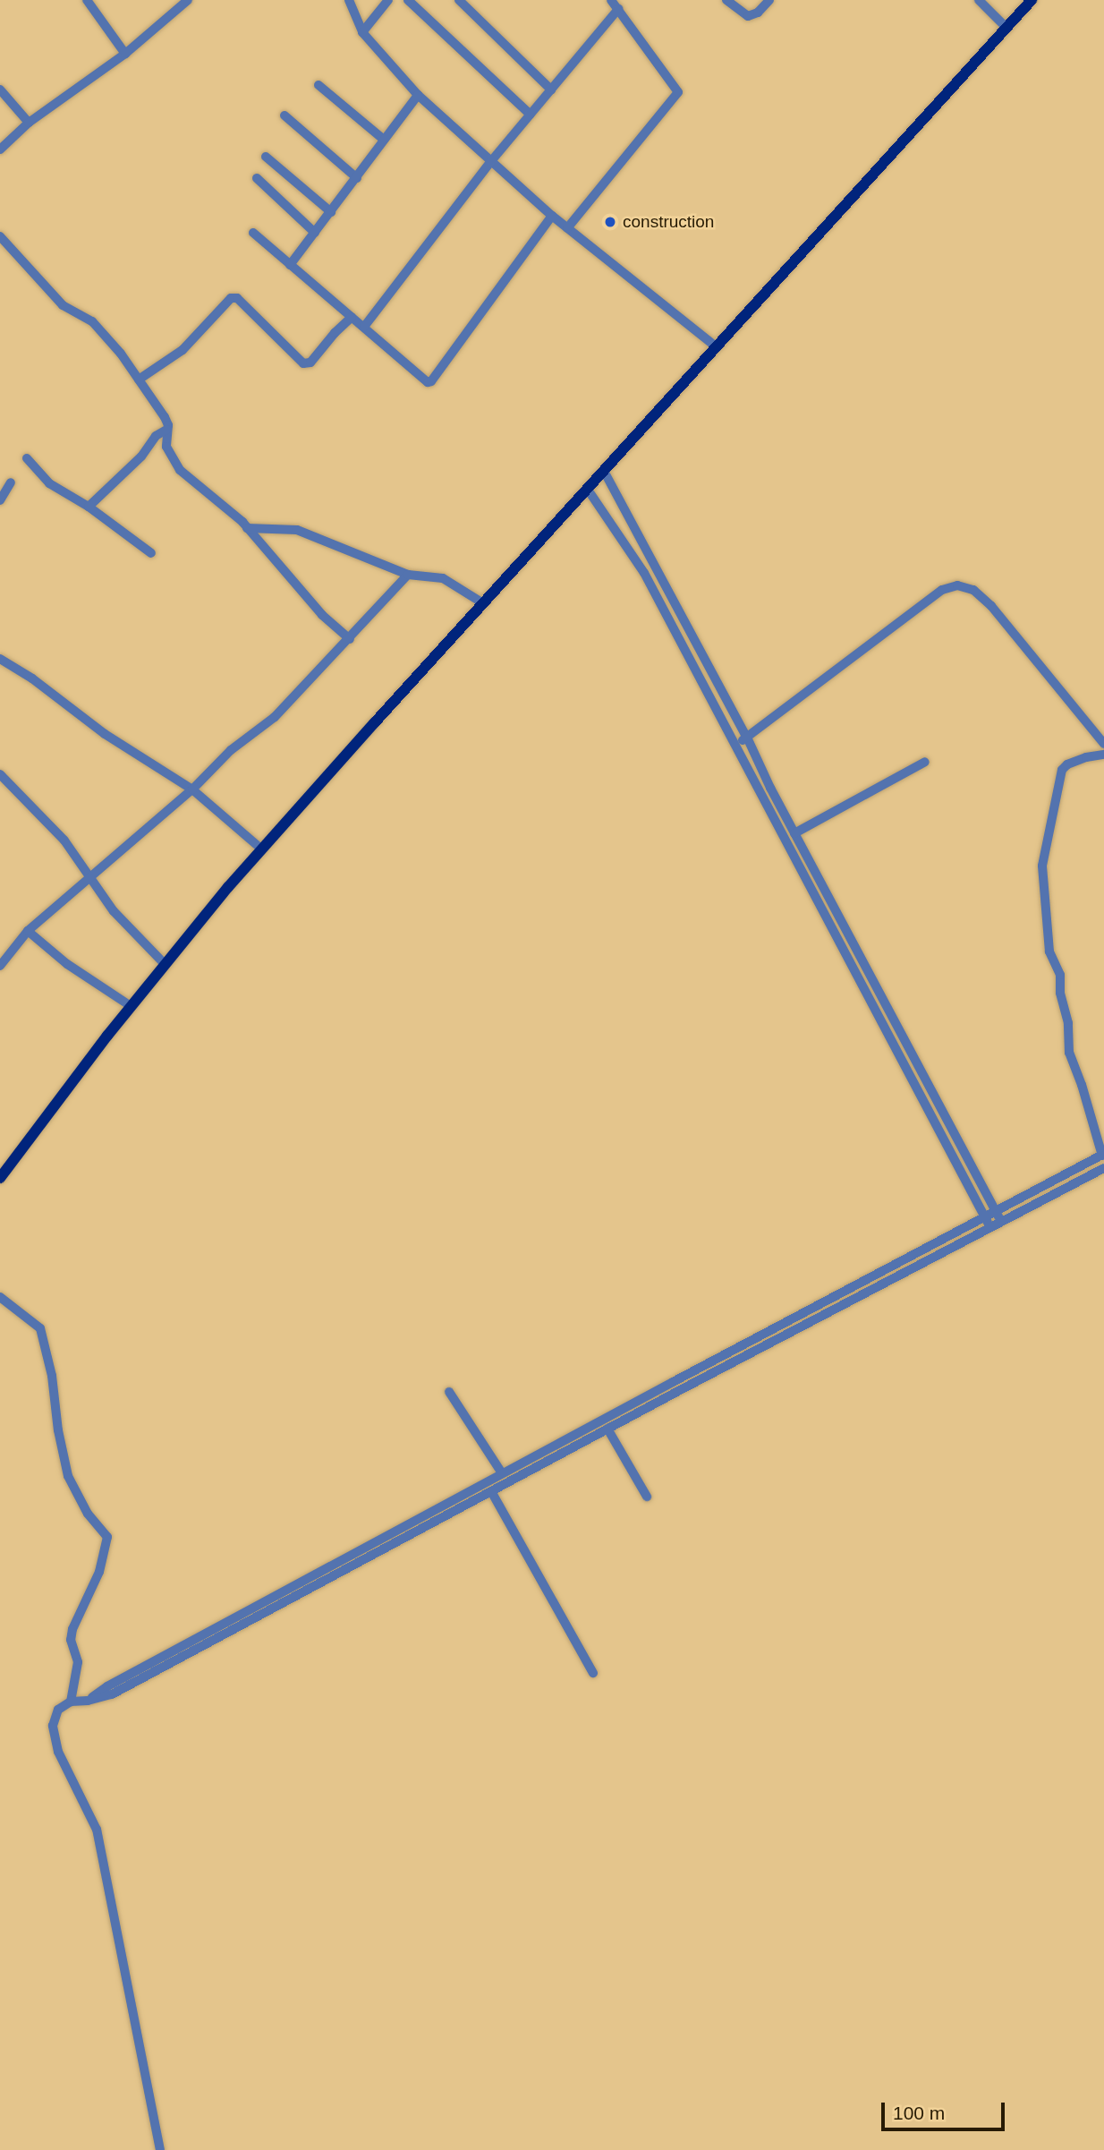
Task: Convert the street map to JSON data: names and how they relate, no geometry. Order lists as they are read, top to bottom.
{
  "places": ["construction"],
  "scale_bar": "100 m"
}
